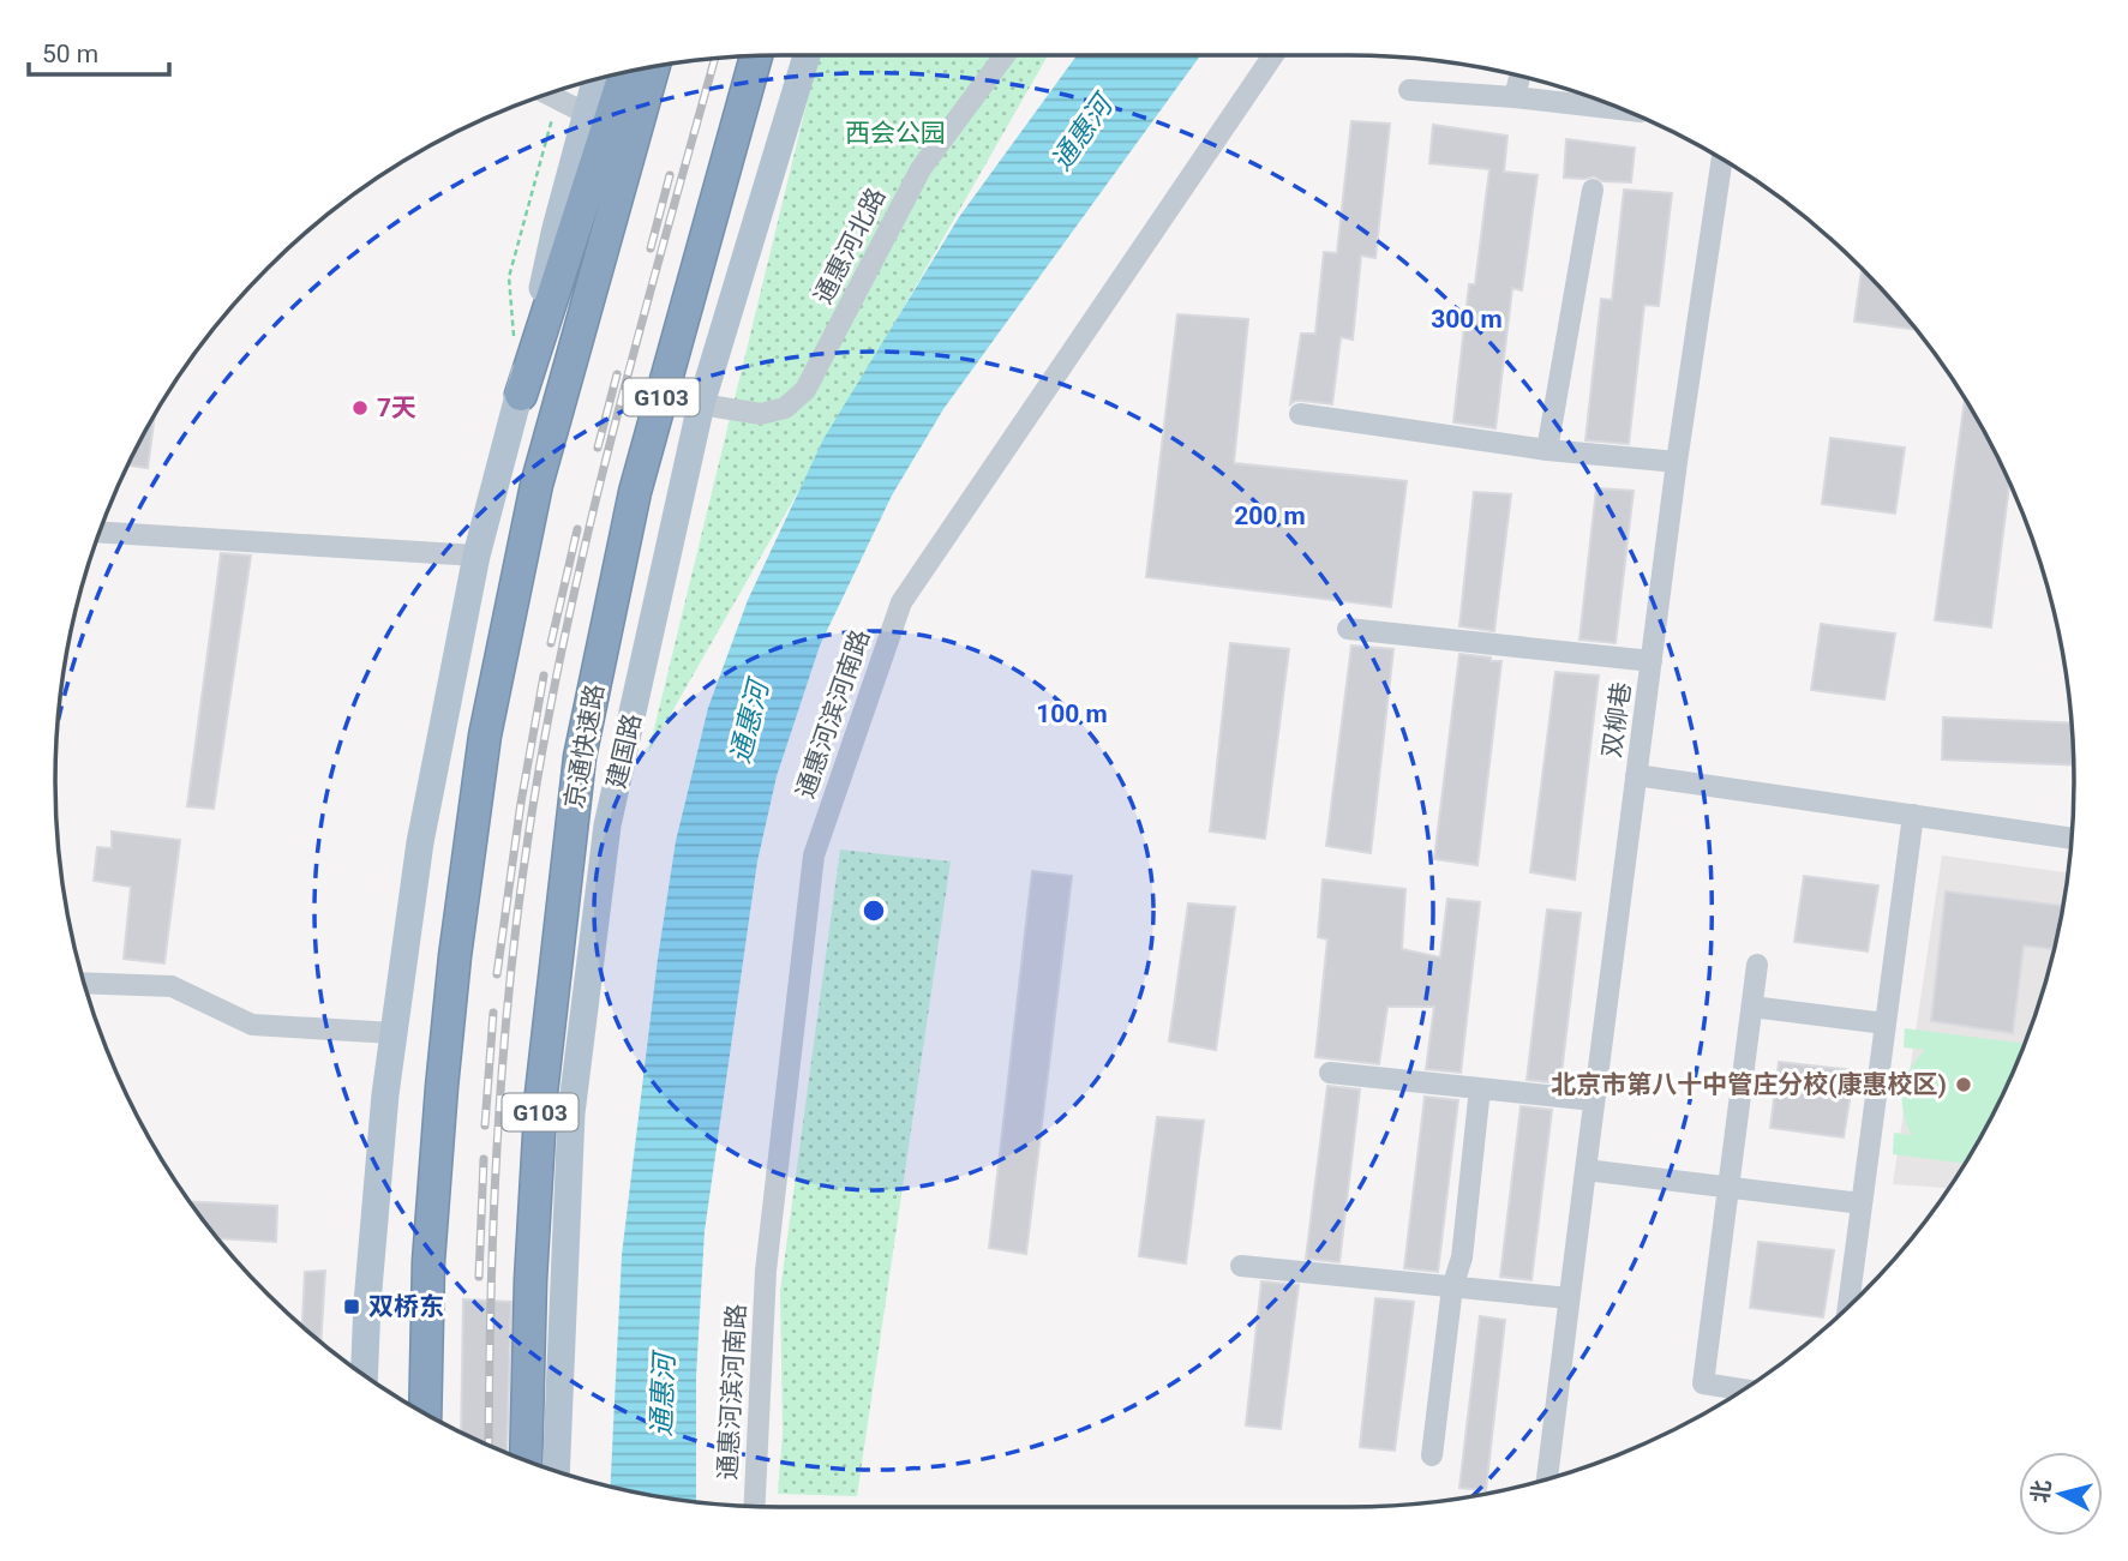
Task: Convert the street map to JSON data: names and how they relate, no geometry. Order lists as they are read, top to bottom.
{
  "streets": {
    "highway": ["G103", "京通快速路"],
    "main road": ["建国路"],
    "street": ["通惠河北路", "通惠河滨河南路", "双柳巷"]
  },
  "crossings": [
    ["通惠河北路", "建国路"]
  ],
  "water": ["通惠河"],
  "parks": ["西会公园"],
  "places": {
    "other": ["7天", "北京市第八十中管庄分校(康惠校区)"],
    "transit": ["双桥东"]
  },
  "scale_bar": "50 m",
  "north": "left",
  "rings": ["300 m", "200 m", "100 m"]
}
